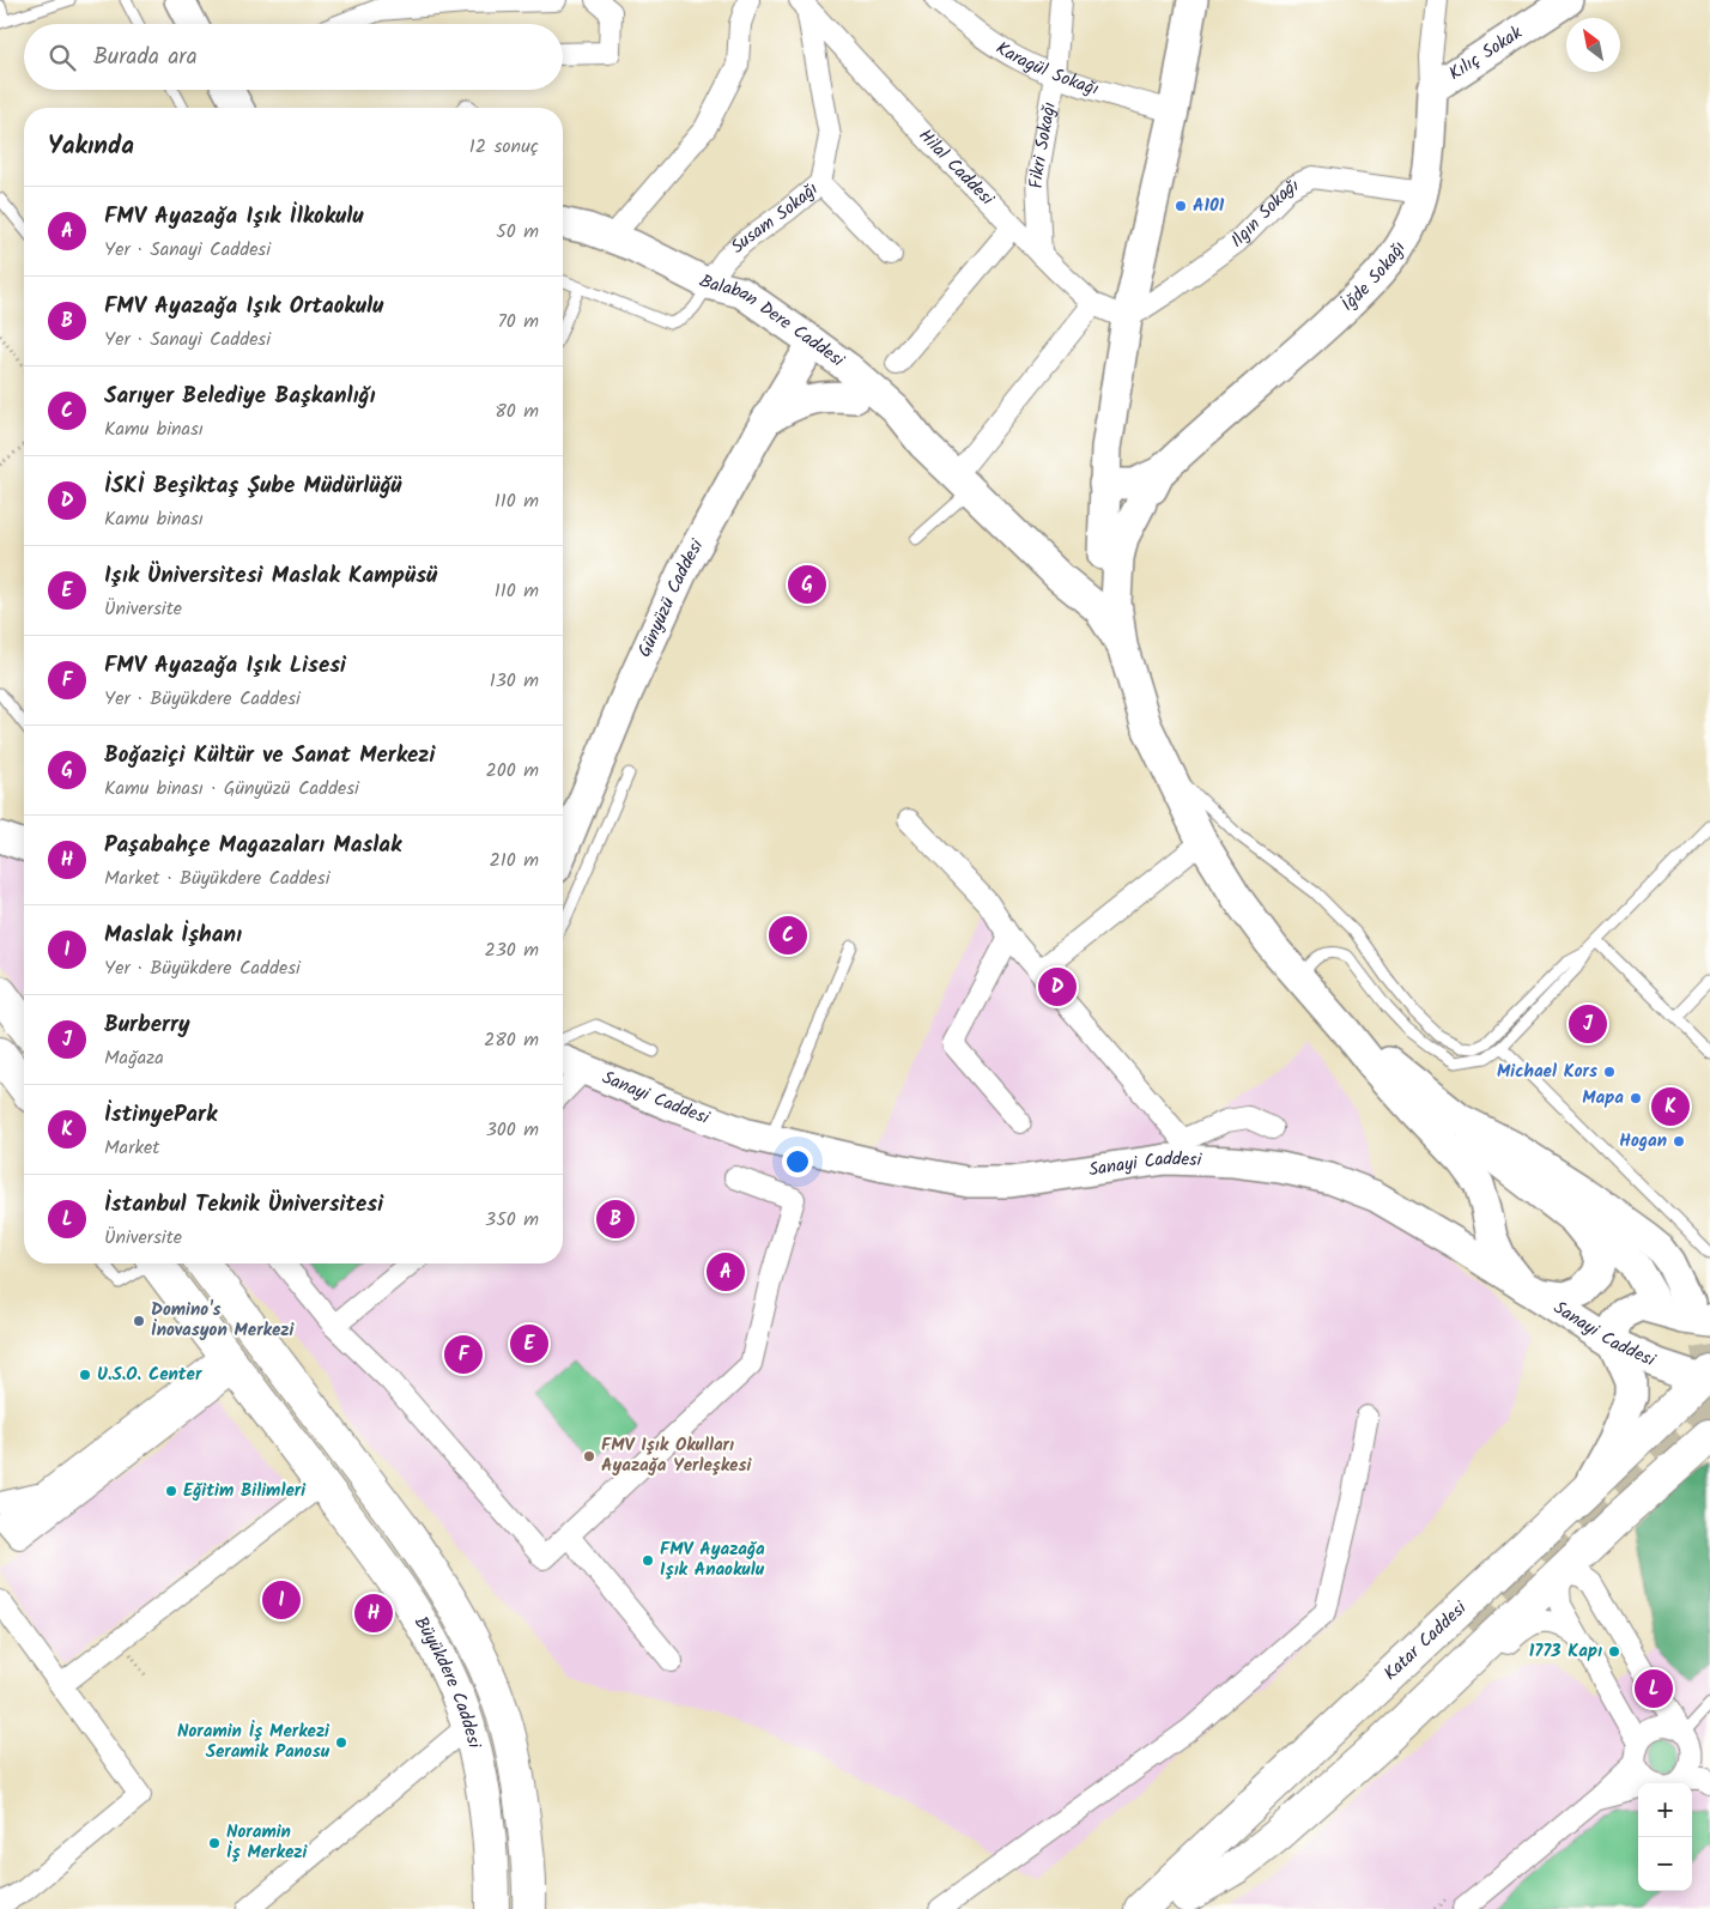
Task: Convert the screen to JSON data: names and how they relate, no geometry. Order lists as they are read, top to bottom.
{
  "streets": {
    "main road": ["Katar Caddesi", "Büyükdere Caddesi"],
    "street": [
      "Kılıç Sokak",
      "Karagül Sokağı",
      "Fikri Sokağı",
      "Hilal Caddesi",
      "Ilgın Sokağı",
      "Susam Sokağı",
      "İğde Sokağı",
      "Balaban Dere Caddesi",
      "Günyüzü Caddesi",
      "Sanayi Caddesi"
    ]
  },
  "crossings": [
    ["Kılıç Sokak", "İğde Sokağı"],
    ["Karagül Sokağı", "Fikri Sokağı"],
    ["Fikri Sokağı", "Hilal Caddesi"],
    ["Hilal Caddesi", "Ilgın Sokağı"],
    ["Hilal Caddesi", "Susam Sokağı"],
    ["Ilgın Sokağı", "İğde Sokağı"],
    ["Susam Sokağı", "Balaban Dere Caddesi"],
    ["Balaban Dere Caddesi", "Günyüzü Caddesi"],
    ["Sanayi Caddesi", "Katar Caddesi"]
  ],
  "places": [
    "A101",
    "Michael Kors",
    "Mapa",
    "Hogan",
    "Domino's İnovasyon Merkezi",
    "U.S.O. Center",
    "FMV Işık Okulları Ayazağa Yerleşkesi",
    "Eğitim Bilimleri",
    "FMV Ayazağa Işık Anaokulu",
    "1773 Kapı",
    "Noramin İş Merkezi Seramik Panosu",
    "Noramin İş Merkezi"
  ],
  "north": "top left",
  "page": {
    "search": "Burada ara",
    "heading": ["Yakında", "12 sonuç"],
    "list": [
      {
        "mark": "A",
        "name": "FMV Ayazağa Işık İlkokulu",
        "note": "Yer · Sanayi Caddesi",
        "value": "50 m"
      },
      {
        "mark": "B",
        "name": "FMV Ayazağa Işık Ortaokulu",
        "note": "Yer · Sanayi Caddesi",
        "value": "70 m"
      },
      {
        "mark": "C",
        "name": "Sarıyer Belediye Başkanlığı",
        "note": "Kamu binası",
        "value": "80 m"
      },
      {
        "mark": "D",
        "name": "İSKİ Beşiktaş Şube Müdürlüğü",
        "note": "Kamu binası",
        "value": "110 m"
      },
      {
        "mark": "E",
        "name": "Işık Üniversitesi Maslak Kampüsü",
        "note": "Üniversite",
        "value": "110 m"
      },
      {
        "mark": "F",
        "name": "FMV Ayazağa Işık Lisesi",
        "note": "Yer · Büyükdere Caddesi",
        "value": "130 m"
      },
      {
        "mark": "G",
        "name": "Boğaziçi Kültür ve Sanat Merkezi",
        "note": "Kamu binası · Günyüzü Caddesi",
        "value": "200 m"
      },
      {
        "mark": "H",
        "name": "Paşabahçe Magazaları Maslak",
        "note": "Market · Büyükdere Caddesi",
        "value": "210 m"
      },
      {
        "mark": "I",
        "name": "Maslak İşhanı",
        "note": "Yer · Büyükdere Caddesi",
        "value": "230 m"
      },
      {
        "mark": "J",
        "name": "Burberry",
        "note": "Mağaza",
        "value": "280 m"
      },
      {
        "mark": "K",
        "name": "İstinyePark",
        "note": "Market",
        "value": "300 m"
      },
      {
        "mark": "L",
        "name": "İstanbul Teknik Üniversitesi",
        "note": "Üniversite",
        "value": "350 m"
      }
    ],
    "pins": [
      "G",
      "C",
      "D",
      "J",
      "K",
      "B",
      "A",
      "E",
      "F",
      "I",
      "H",
      "L"
    ],
    "map_buttons": ["+", "−"]
  }
}
